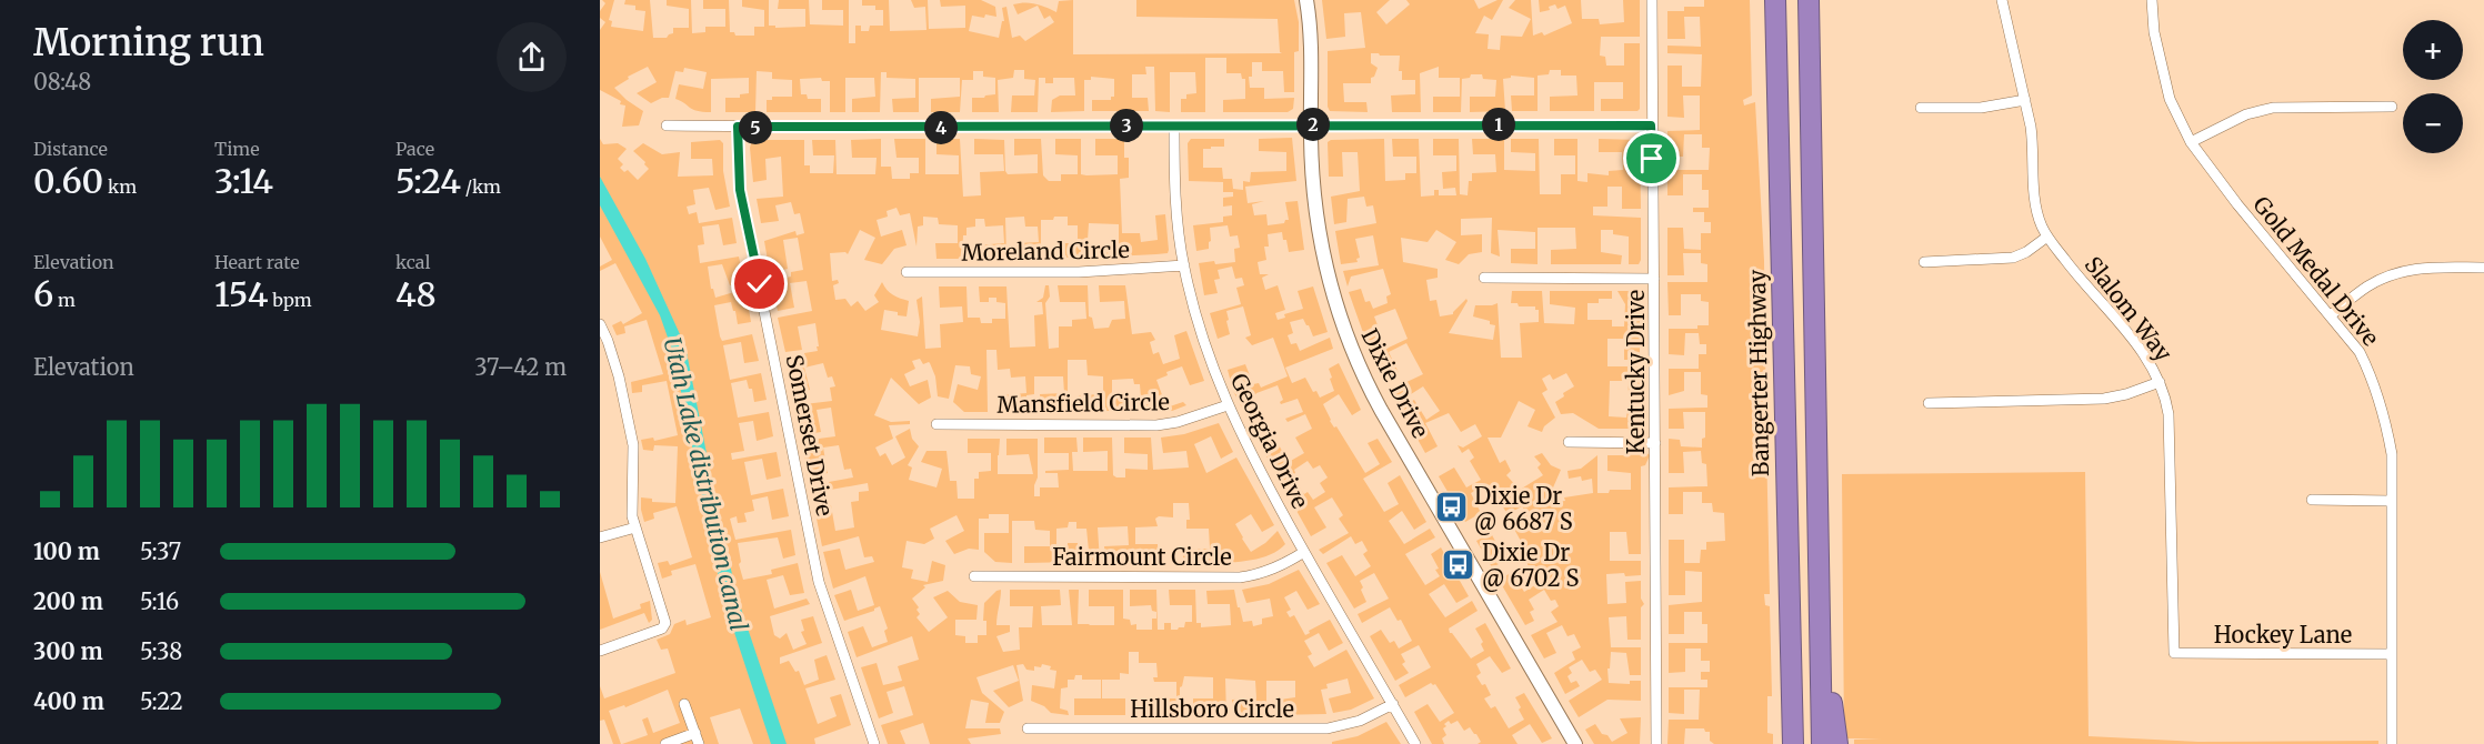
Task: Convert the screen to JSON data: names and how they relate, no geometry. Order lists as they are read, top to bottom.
{
  "streets": {
    "highway": ["Bangerter Highway"],
    "street": [
      "Moreland Circle",
      "Gold Medal Drive",
      "Slalom Way",
      "Kentucky Drive",
      "Dixie Drive",
      "Mansfield Circle",
      "Somerset Drive",
      "Georgia Drive",
      "Fairmount Circle",
      "Hockey Lane",
      "Hillsboro Circle"
    ]
  },
  "crossings": [
    ["Moreland Circle", "Georgia Drive"],
    ["Gold Medal Drive", "Hockey Lane"],
    ["Slalom Way", "Hockey Lane"],
    ["Mansfield Circle", "Georgia Drive"],
    ["Georgia Drive", "Fairmount Circle"],
    ["Georgia Drive", "Hillsboro Circle"]
  ],
  "water": ["Utah Lake distribution canal"],
  "places": {
    "bus stop": ["Dixie Dr @ 6687 S", "Dixie Dr @ 6702 S"]
  },
  "page": {
    "heading": ["Morning run", "08:48"],
    "map_buttons": ["+", "−"],
    "pins": [
      "1",
      "2",
      "3",
      "4",
      "5"
    ],
    "stats": [
      ["Distance", "0.60 km"],
      ["Time", "3:14"],
      ["Pace", "5:24 /km"],
      ["Elevation", "6 m"],
      ["Heart rate", "154 bpm"],
      ["kcal", "48"]
    ],
    "chart": ["Elevation", "37–42 m"],
    "list": [
      {
        "name": "100 m",
        "note": "5:37"
      },
      {
        "name": "200 m",
        "note": "5:16"
      },
      {
        "name": "300 m",
        "note": "5:38"
      },
      {
        "name": "400 m",
        "note": "5:22"
      }
    ]
  }
}
